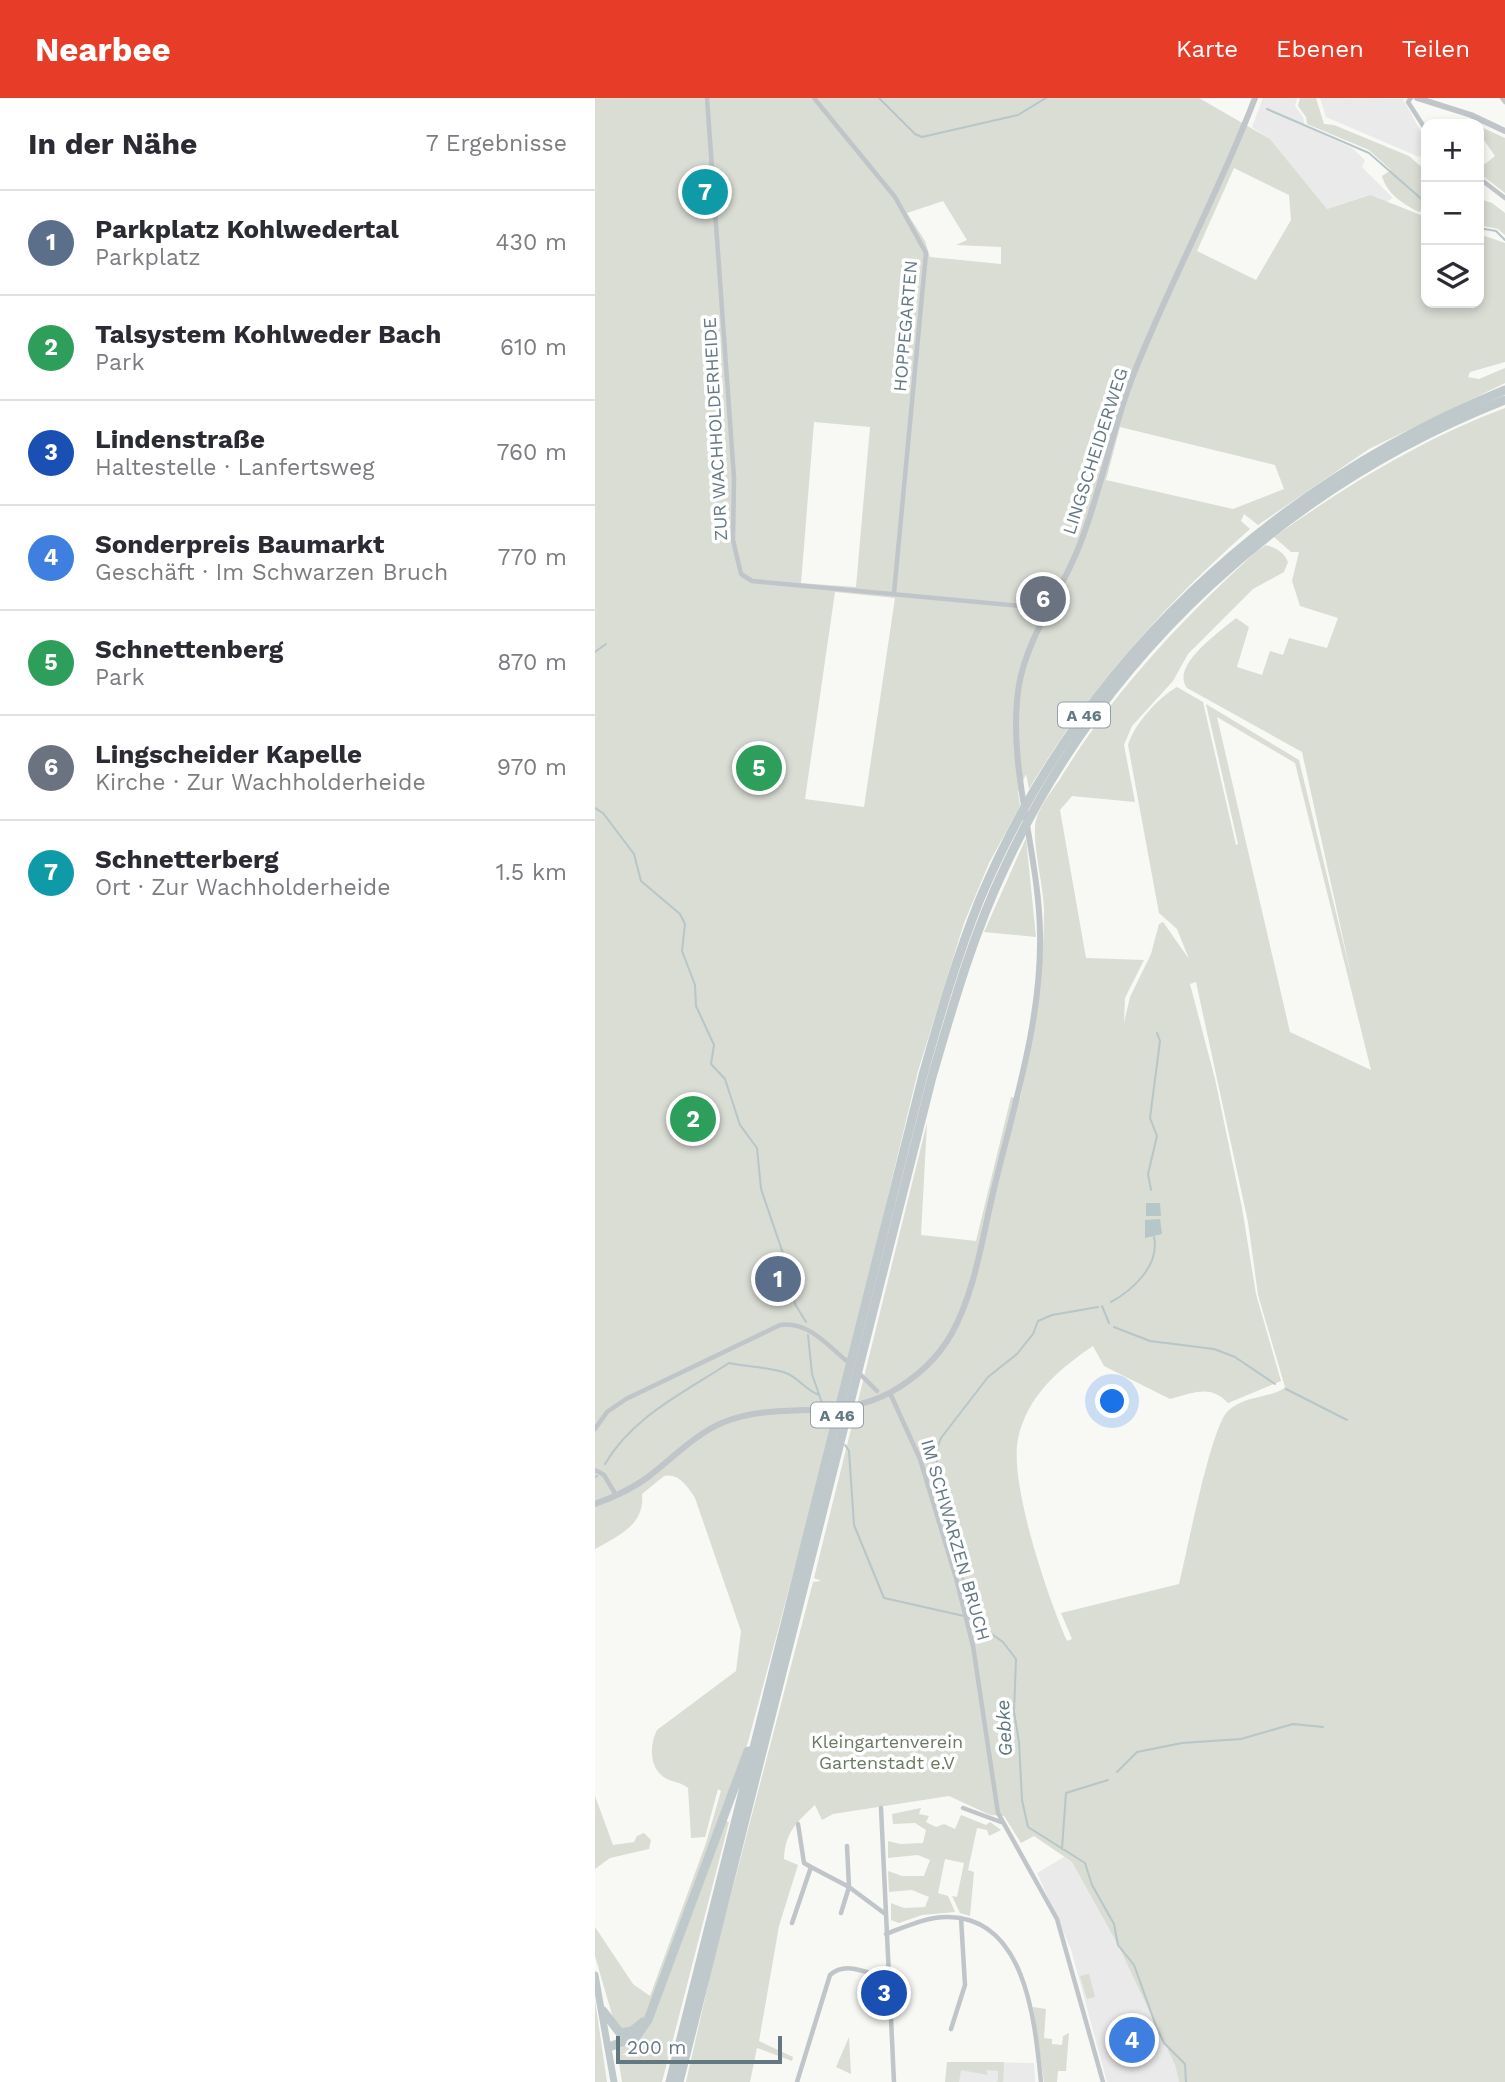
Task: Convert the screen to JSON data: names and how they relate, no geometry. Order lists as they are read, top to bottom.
{
  "streets": {
    "highway": ["A 46"],
    "street": [
      "HOPPEGARTEN",
      "ZUR WACHHOLDERHEIDE",
      "LINGSCHEIDERWEG",
      "IM SCHWARZEN BRUCH"
    ]
  },
  "crossings": [
    ["HOPPEGARTEN", "ZUR WACHHOLDERHEIDE"],
    ["ZUR WACHHOLDERHEIDE", "LINGSCHEIDERWEG"],
    ["LINGSCHEIDERWEG", "IM SCHWARZEN BRUCH"]
  ],
  "water": ["Gebke"],
  "parks": ["Kleingartenverein Gartenstadt e.V"],
  "scale_bar": "200 m",
  "page": {
    "header": "Nearbee",
    "nav": ["Karte", "Ebenen", "Teilen"],
    "heading": ["In der Nähe", "7 Ergebnisse"],
    "map_buttons": ["+", "−"],
    "pins": [
      "7",
      "6",
      "5",
      "2",
      "1",
      "3",
      "4"
    ],
    "list": [
      {
        "mark": "1",
        "name": "Parkplatz Kohlwedertal",
        "note": "Parkplatz",
        "value": "430 m"
      },
      {
        "mark": "2",
        "name": "Talsystem Kohlweder Bach",
        "note": "Park",
        "value": "610 m"
      },
      {
        "mark": "3",
        "name": "Lindenstraße",
        "note": "Haltestelle · Lanfertsweg",
        "value": "760 m"
      },
      {
        "mark": "4",
        "name": "Sonderpreis Baumarkt",
        "note": "Geschäft · Im Schwarzen Bruch",
        "value": "770 m"
      },
      {
        "mark": "5",
        "name": "Schnettenberg",
        "note": "Park",
        "value": "870 m"
      },
      {
        "mark": "6",
        "name": "Lingscheider Kapelle",
        "note": "Kirche · Zur Wachholderheide",
        "value": "970 m"
      },
      {
        "mark": "7",
        "name": "Schnetterberg",
        "note": "Ort · Zur Wachholderheide",
        "value": "1.5 km"
      }
    ],
    "scale": "200 m"
  }
}
